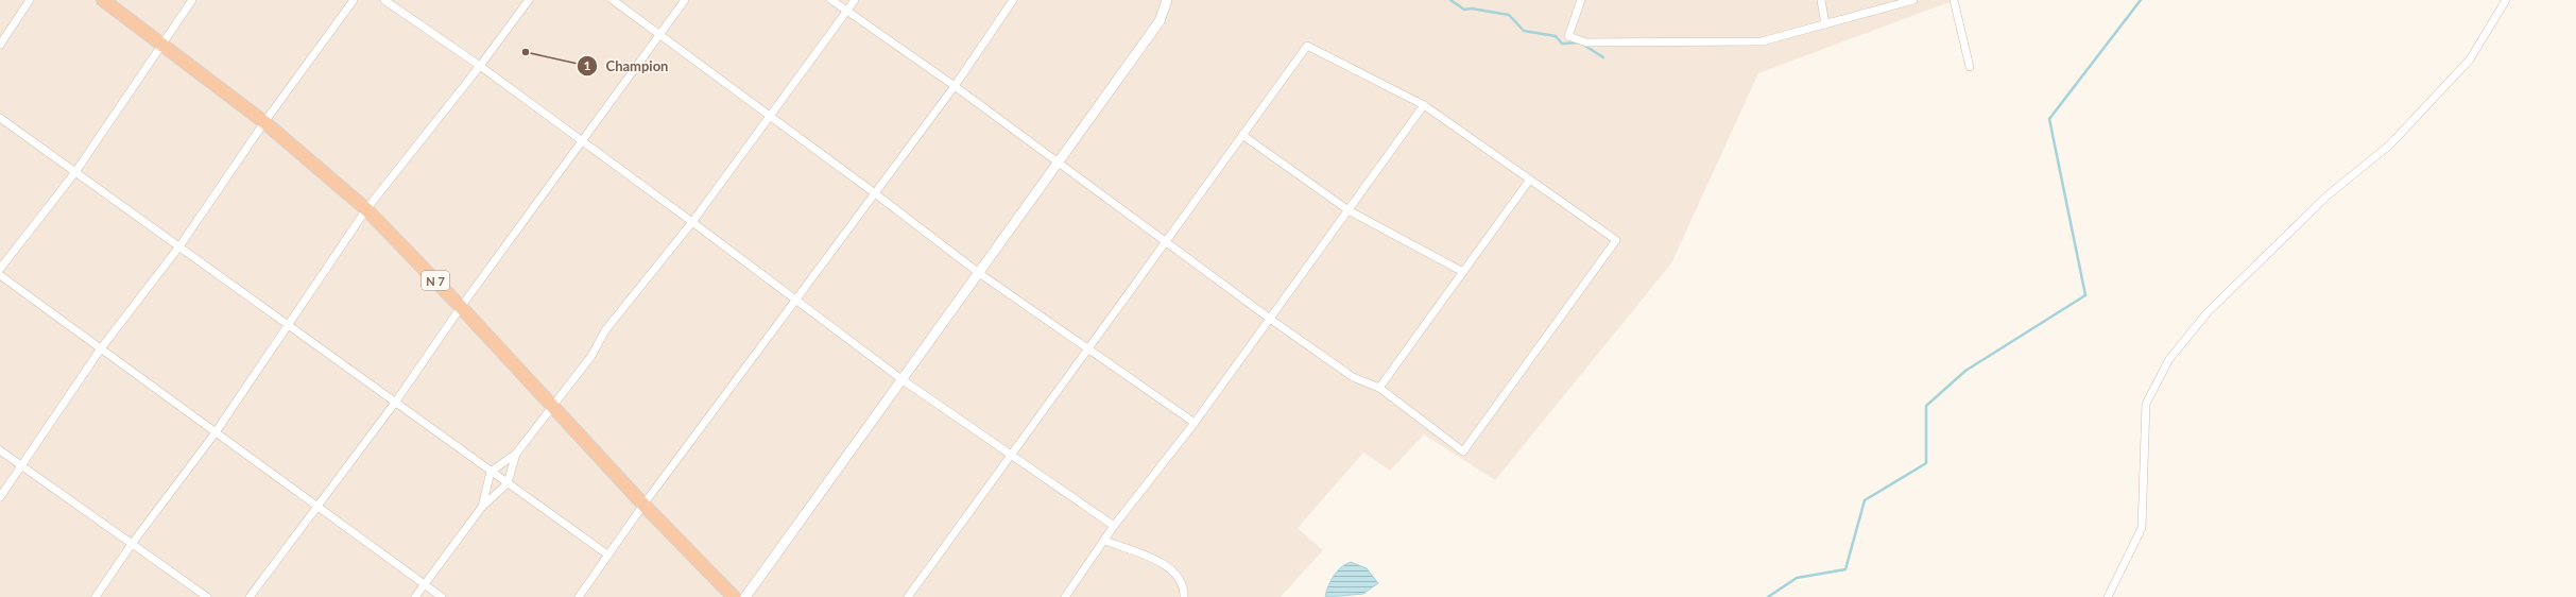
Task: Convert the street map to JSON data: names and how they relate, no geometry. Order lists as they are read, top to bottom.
{
  "streets": {
    "highway": ["N 7"]
  },
  "places": ["Champion"]
}
